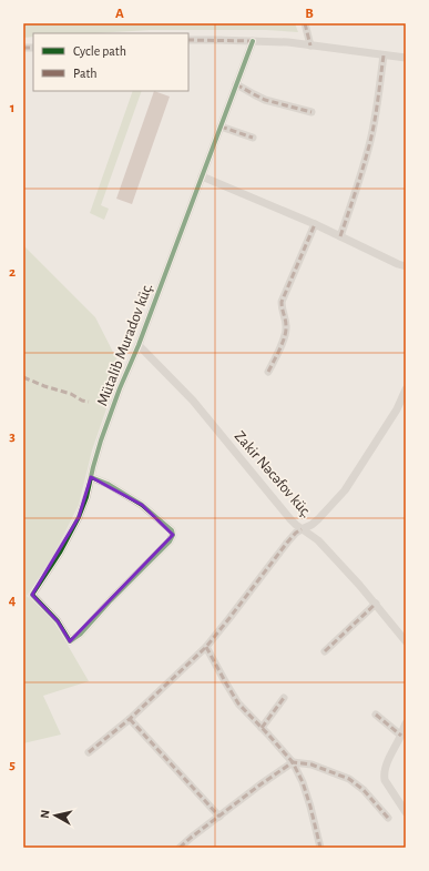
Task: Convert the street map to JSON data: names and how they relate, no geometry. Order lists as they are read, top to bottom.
{
  "streets": {
    "street": ["Mütalib Muradov küç.", "Zakir Nəcəfov küç."]
  },
  "crossings": [
    ["Mütalib Muradov küç.", "Zakir Nəcəfov küç."]
  ],
  "legend": ["Cycle path", "Path"],
  "north": "left",
  "grid": {
    "columns": ["A", "B"],
    "rows": [
      "1",
      "2",
      "3",
      "4",
      "5"
    ]
  }
}
